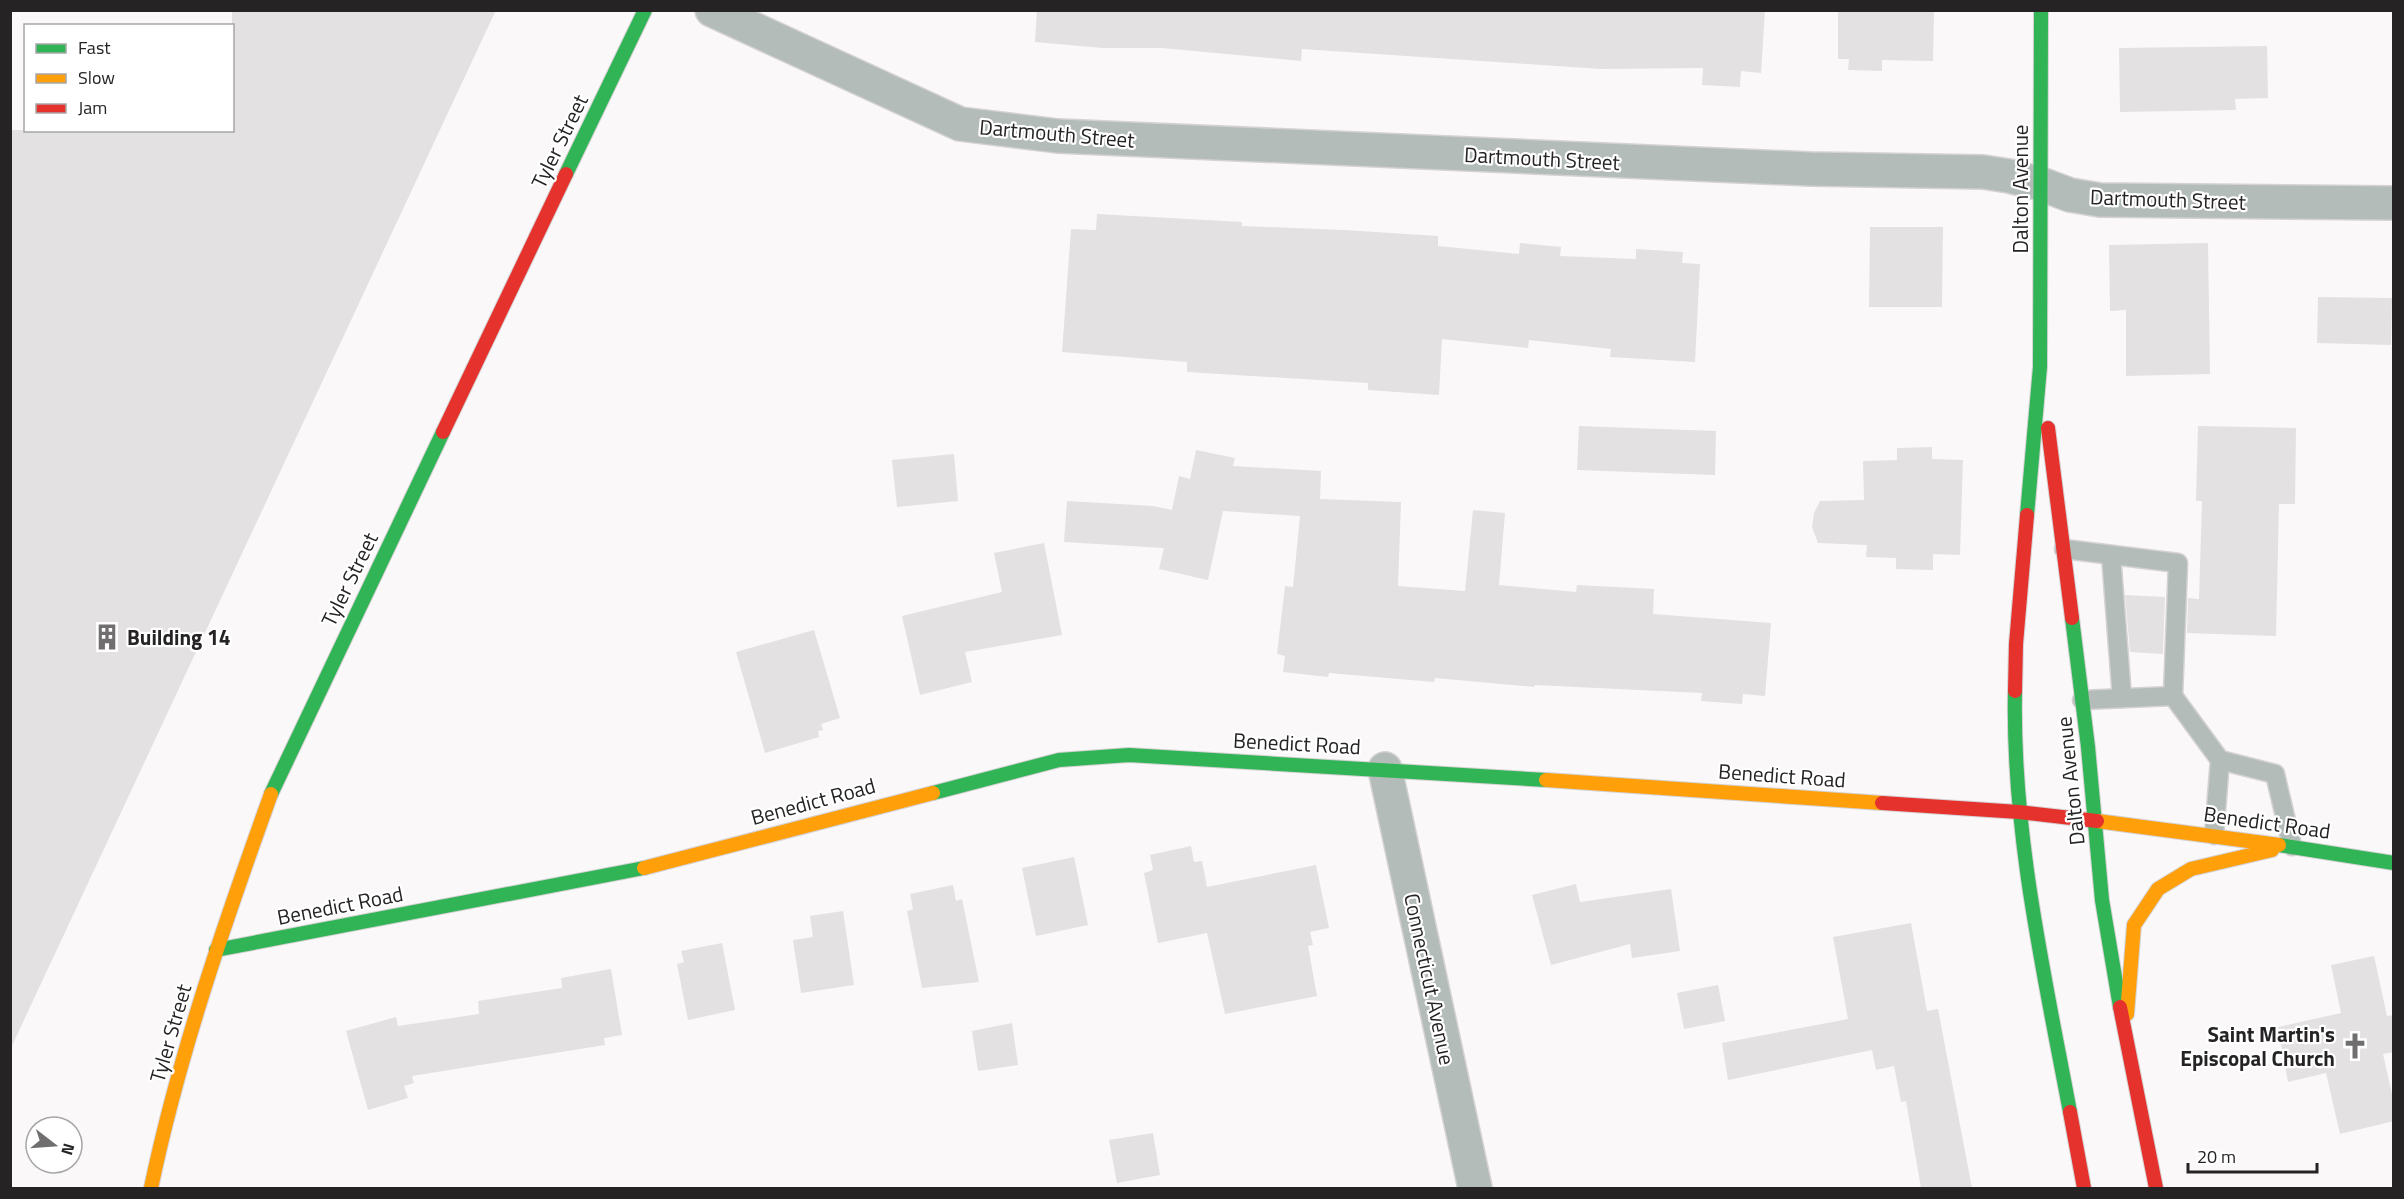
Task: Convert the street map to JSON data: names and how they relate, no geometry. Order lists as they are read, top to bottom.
{
  "streets": {
    "street": [
      "Dartmouth Street",
      "Tyler Street",
      "Dalton Avenue",
      "Benedict Road",
      "Connecticut Avenue"
    ]
  },
  "crossings": [
    ["Dartmouth Street", "Dalton Avenue"],
    ["Tyler Street", "Benedict Road"],
    ["Dalton Avenue", "Benedict Road"],
    ["Benedict Road", "Connecticut Avenue"]
  ],
  "places": {
    "building": ["Building 14"],
    "church": ["Saint Martin's Episcopal Church"]
  },
  "legend": ["Fast", "Slow", "Jam"],
  "scale_bar": "20 m",
  "north": "right"
}
